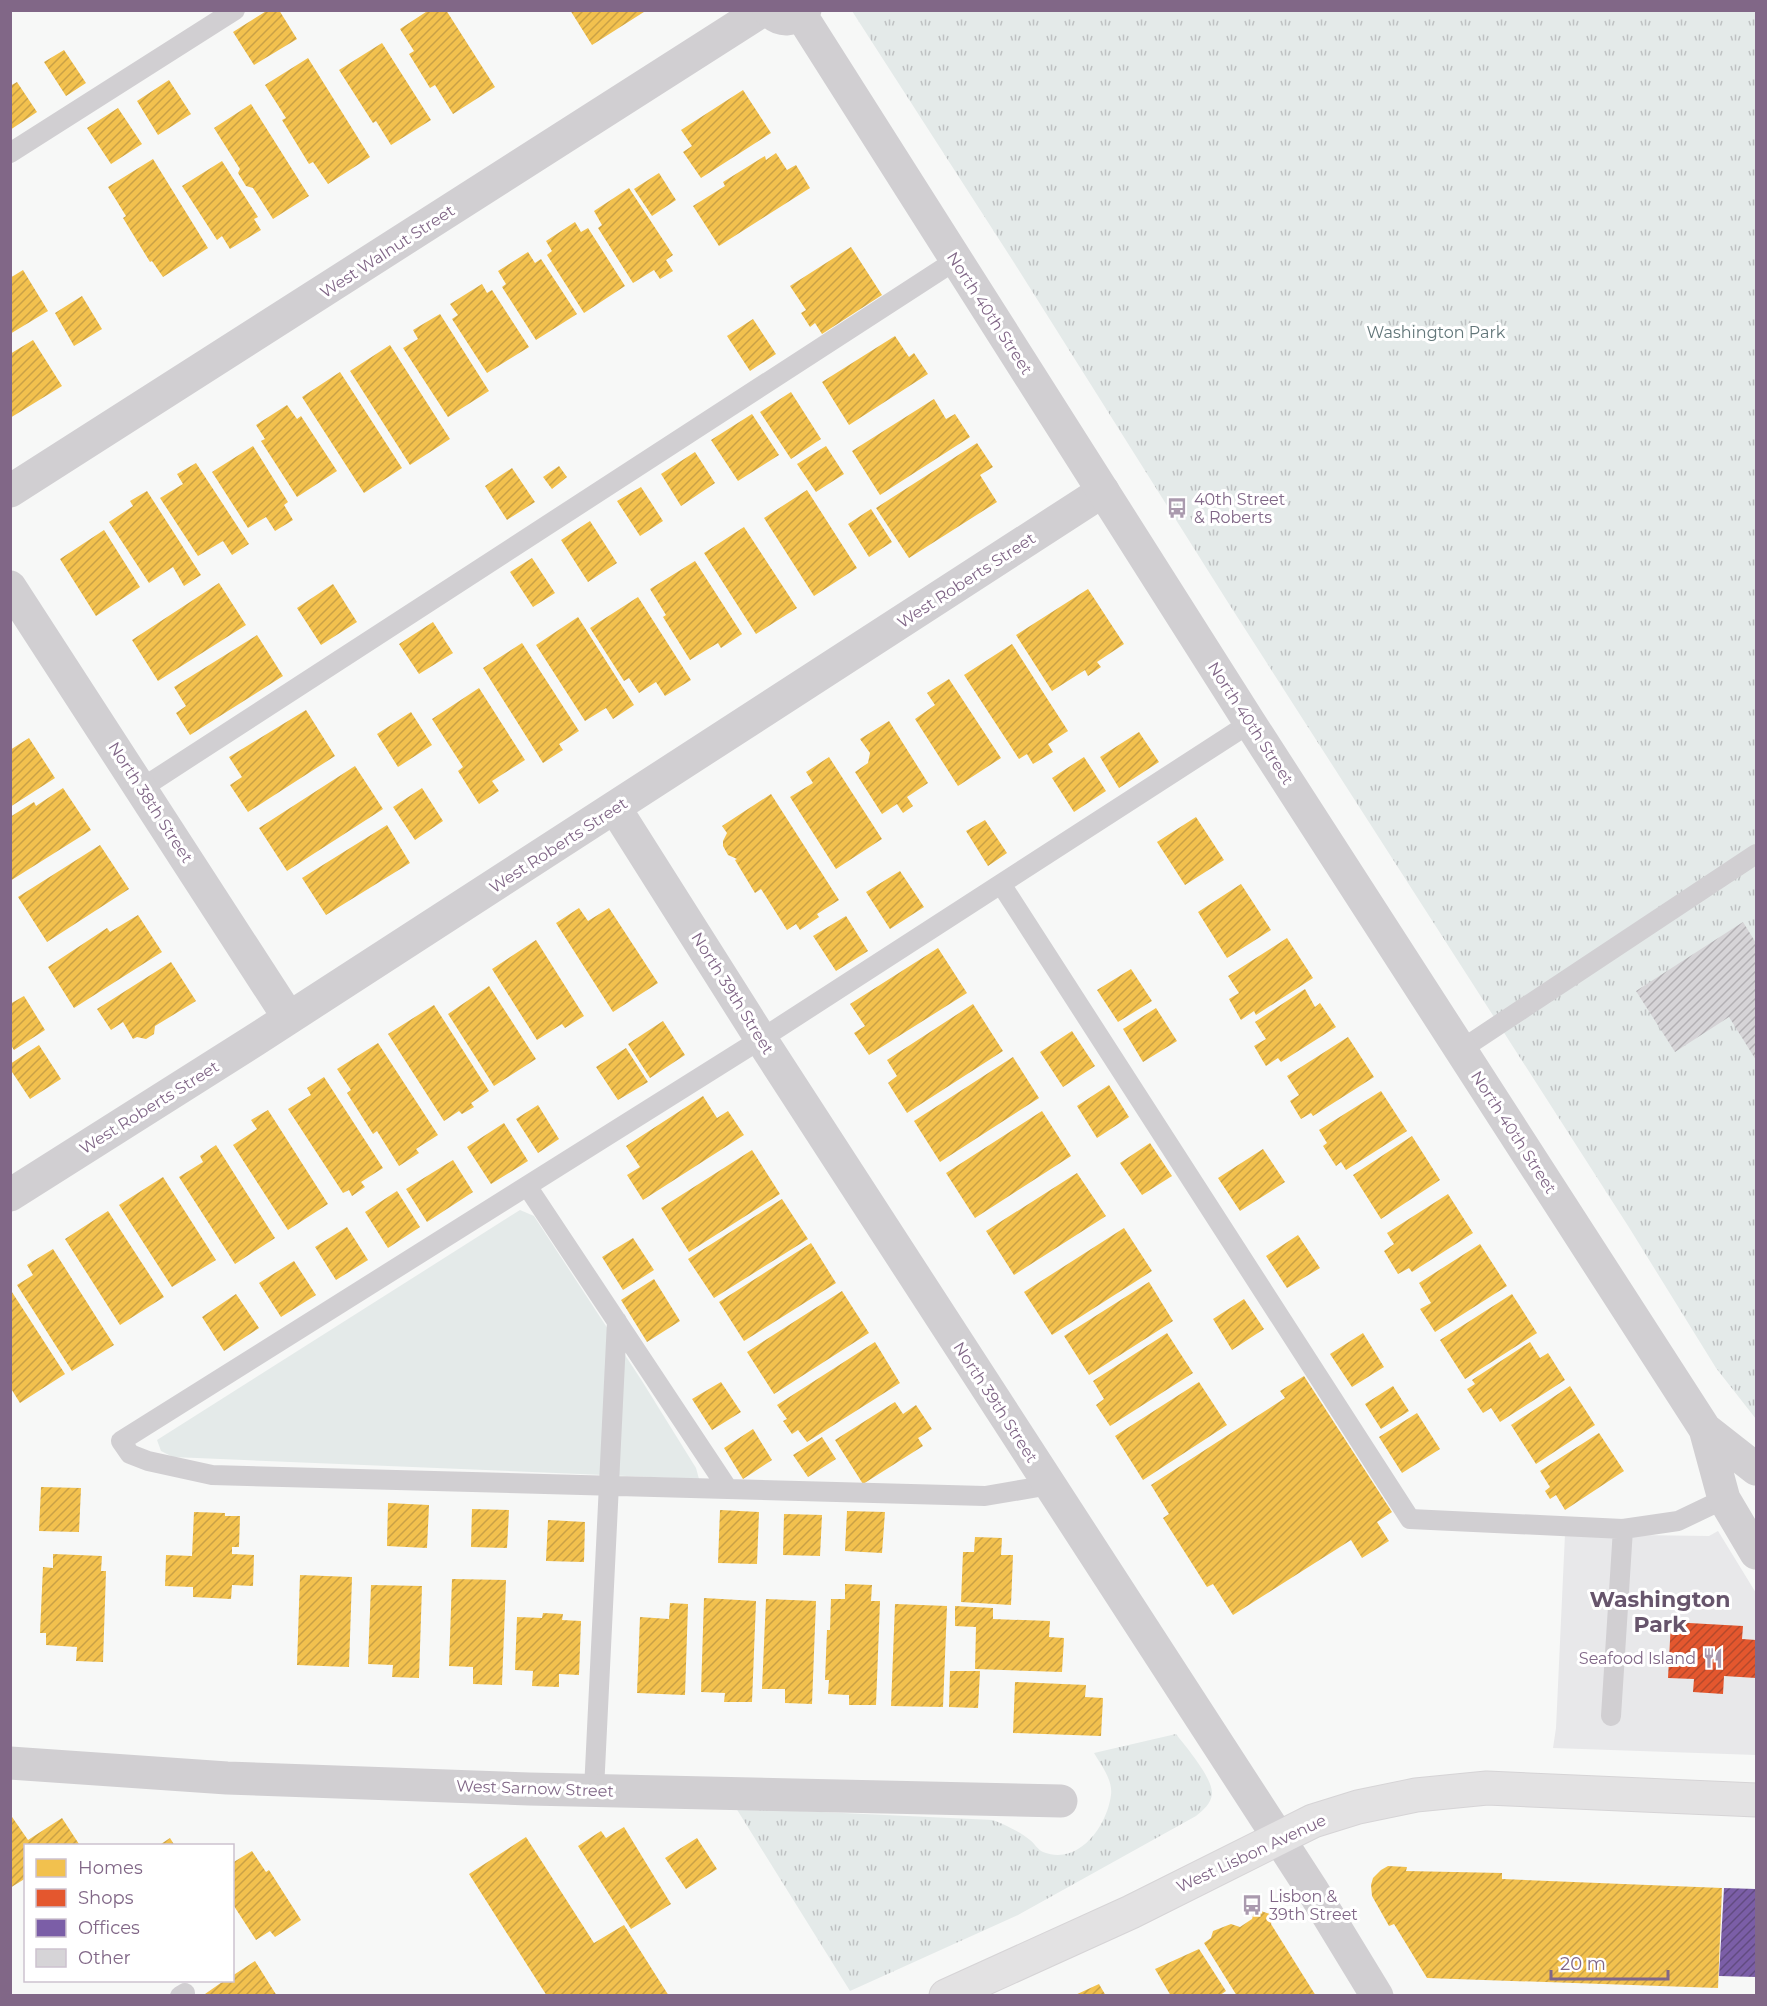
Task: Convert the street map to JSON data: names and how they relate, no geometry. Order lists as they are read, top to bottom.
{
  "streets": {
    "main road": ["West Lisbon Avenue"],
    "street": [
      "West Walnut Street",
      "North 40th Street",
      "West Roberts Street",
      "North 38th Street",
      "North 39th Street",
      "West Sarnow Street"
    ]
  },
  "crossings": [
    ["North 40th Street", "West Roberts Street"],
    ["West Roberts Street", "North 38th Street"],
    ["West Roberts Street", "North 39th Street"],
    ["North 39th Street", "West Lisbon Avenue"]
  ],
  "districts": ["Washington Park"],
  "parks": ["Washington Park"],
  "places": {
    "bus stop": ["40th Street & Roberts", "Lisbon & 39th Street"],
    "restaurant": ["Seafood Island"]
  },
  "legend": [
    "Homes",
    "Shops",
    "Offices",
    "Other"
  ],
  "scale_bar": "20 m"
}
